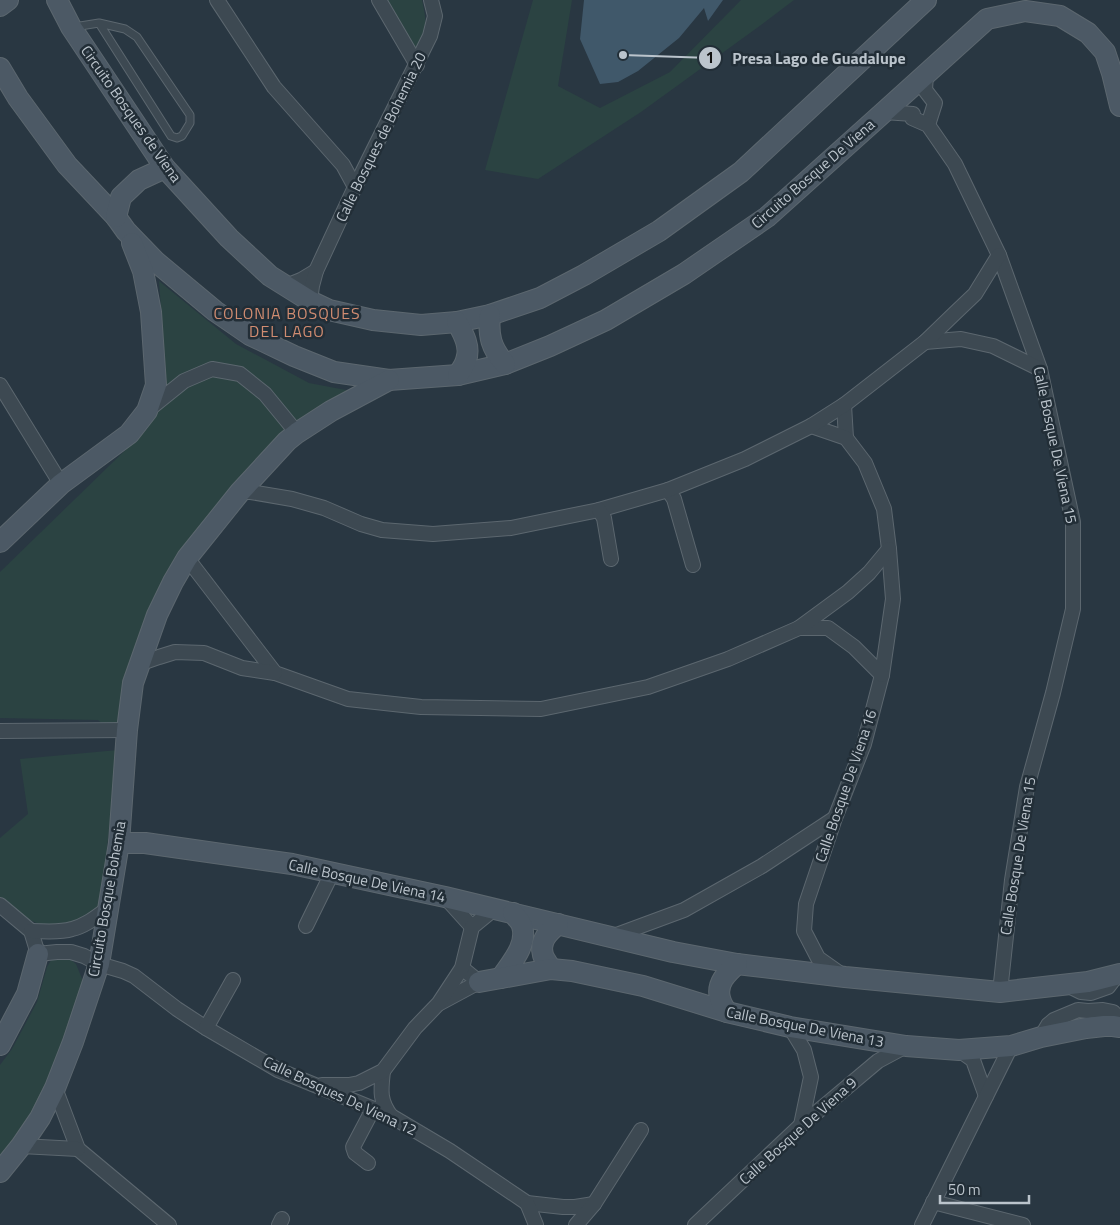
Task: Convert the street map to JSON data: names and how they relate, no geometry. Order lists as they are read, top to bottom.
{
  "streets": {
    "street": [
      "Circuito Bosques de Viena",
      "Calle Bosques de Bohemia 20",
      "Circuito Bosque De Viena",
      "Calle Bosque De Viena 15",
      "Calle Bosque De Viena 16",
      "Calle Bosque De Viena 14",
      "Circuito Bosque Bohemia",
      "Calle Bosque De Viena 13",
      "Calle Bosques De Viena 12",
      "Calle Bosque De Viena 9"
    ]
  },
  "crossings": [
    ["Circuito Bosques de Viena", "Calle Bosques de Bohemia 20"],
    ["Circuito Bosque De Viena", "Calle Bosque De Viena 15"],
    ["Circuito Bosque De Viena", "Circuito Bosque Bohemia"],
    ["Calle Bosque De Viena 14", "Circuito Bosque Bohemia"],
    ["Calle Bosque De Viena 14", "Calle Bosque De Viena 13"],
    ["Circuito Bosque Bohemia", "Calle Bosques De Viena 12"],
    ["Calle Bosque De Viena 13", "Calle Bosque De Viena 9"]
  ],
  "districts": ["COLONIA BOSQUES DEL LAGO"],
  "places": ["Presa Lago de Guadalupe"],
  "scale_bar": "50 m"
}
